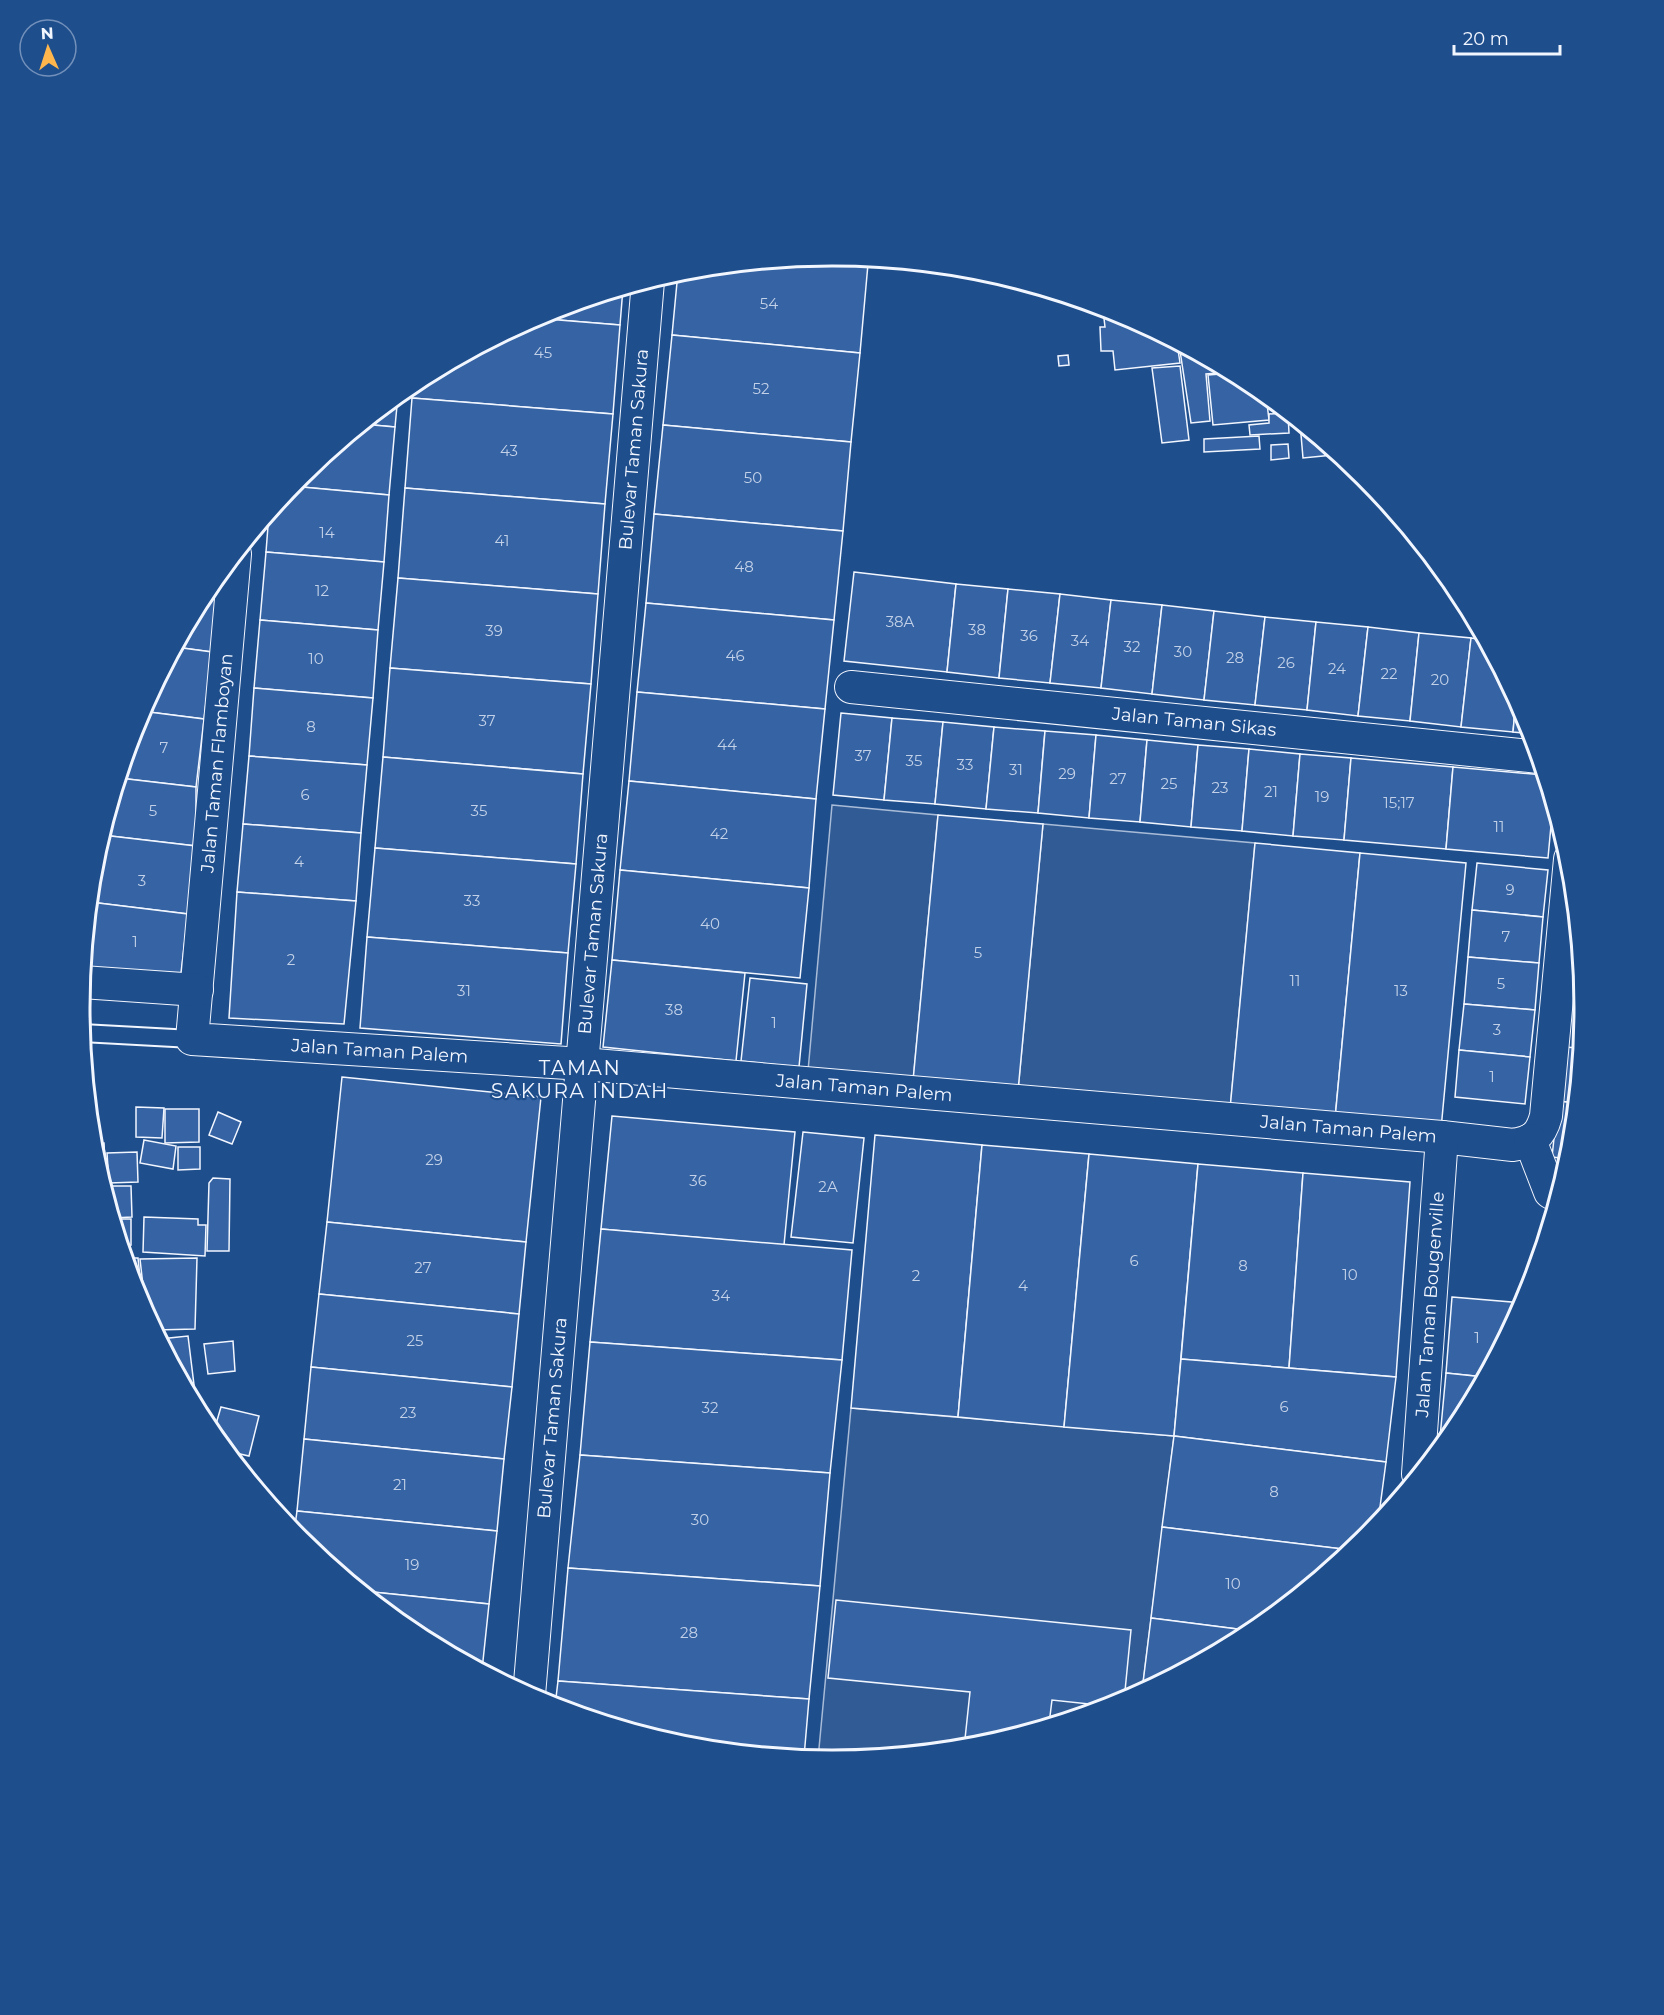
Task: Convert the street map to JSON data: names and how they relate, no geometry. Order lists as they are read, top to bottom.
{
  "streets": {
    "street": [
      "Bulevar Taman Sakura",
      "Jalan Taman Sikas",
      "Jalan Taman Flamboyan",
      "Jalan Taman Palem",
      "Jalan Taman Bougenville"
    ]
  },
  "crossings": [
    ["Bulevar Taman Sakura", "Jalan Taman Palem"],
    ["Jalan Taman Flamboyan", "Jalan Taman Palem"],
    ["Jalan Taman Palem", "Jalan Taman Bougenville"]
  ],
  "districts": ["TAMAN SAKURA INDAH"],
  "house_numbers": [
    "54",
    "45",
    "52",
    "43",
    "50",
    "14",
    "41",
    "48",
    "12",
    "38A",
    "38",
    "39",
    "36",
    "34",
    "32",
    "30",
    "46",
    "28",
    "10",
    "26",
    "24",
    "22",
    "20",
    "37",
    "8",
    "44",
    "7",
    "37",
    "35",
    "33",
    "31",
    "29",
    "27",
    "25",
    "23",
    "21",
    "6",
    "19",
    "15;17",
    "5",
    "35",
    "11",
    "42",
    "4",
    "3",
    "9",
    "33",
    "40",
    "7",
    "1",
    "5",
    "2",
    "11",
    "5",
    "31",
    "13",
    "38",
    "1",
    "3",
    "1",
    "29",
    "36",
    "2A",
    "6",
    "8",
    "27",
    "10",
    "2",
    "4",
    "34",
    "1",
    "25",
    "6",
    "32",
    "23",
    "21",
    "8",
    "30",
    "19",
    "10",
    "28"
  ],
  "scale_bar": "20 m",
  "north": "top"
}
